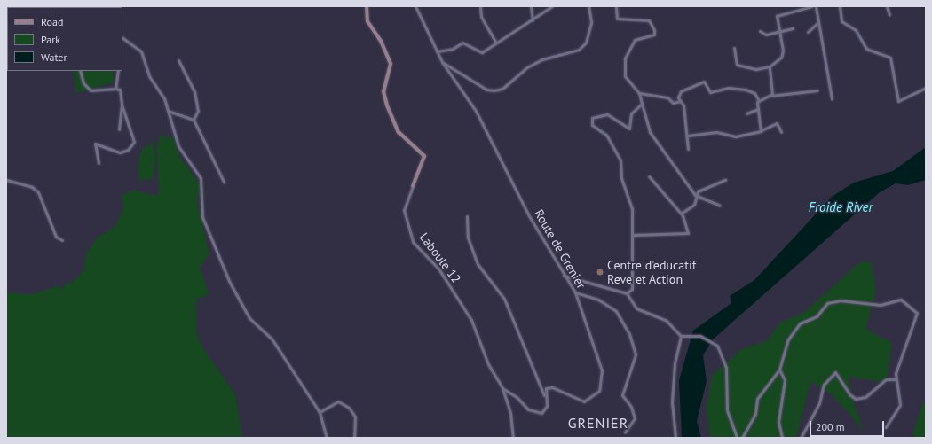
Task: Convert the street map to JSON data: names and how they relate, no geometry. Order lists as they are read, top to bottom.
{
  "streets": {
    "street": ["Route de Grenier", "Laboule 12"]
  },
  "crossings": [
    ["Route de Grenier", "Laboule 12"]
  ],
  "districts": ["GRENIER"],
  "water": ["Froide River"],
  "places": ["Centre d'educatif Reve et Action"],
  "legend": ["Road", "Park", "Water"],
  "scale_bar": "200 m"
}
